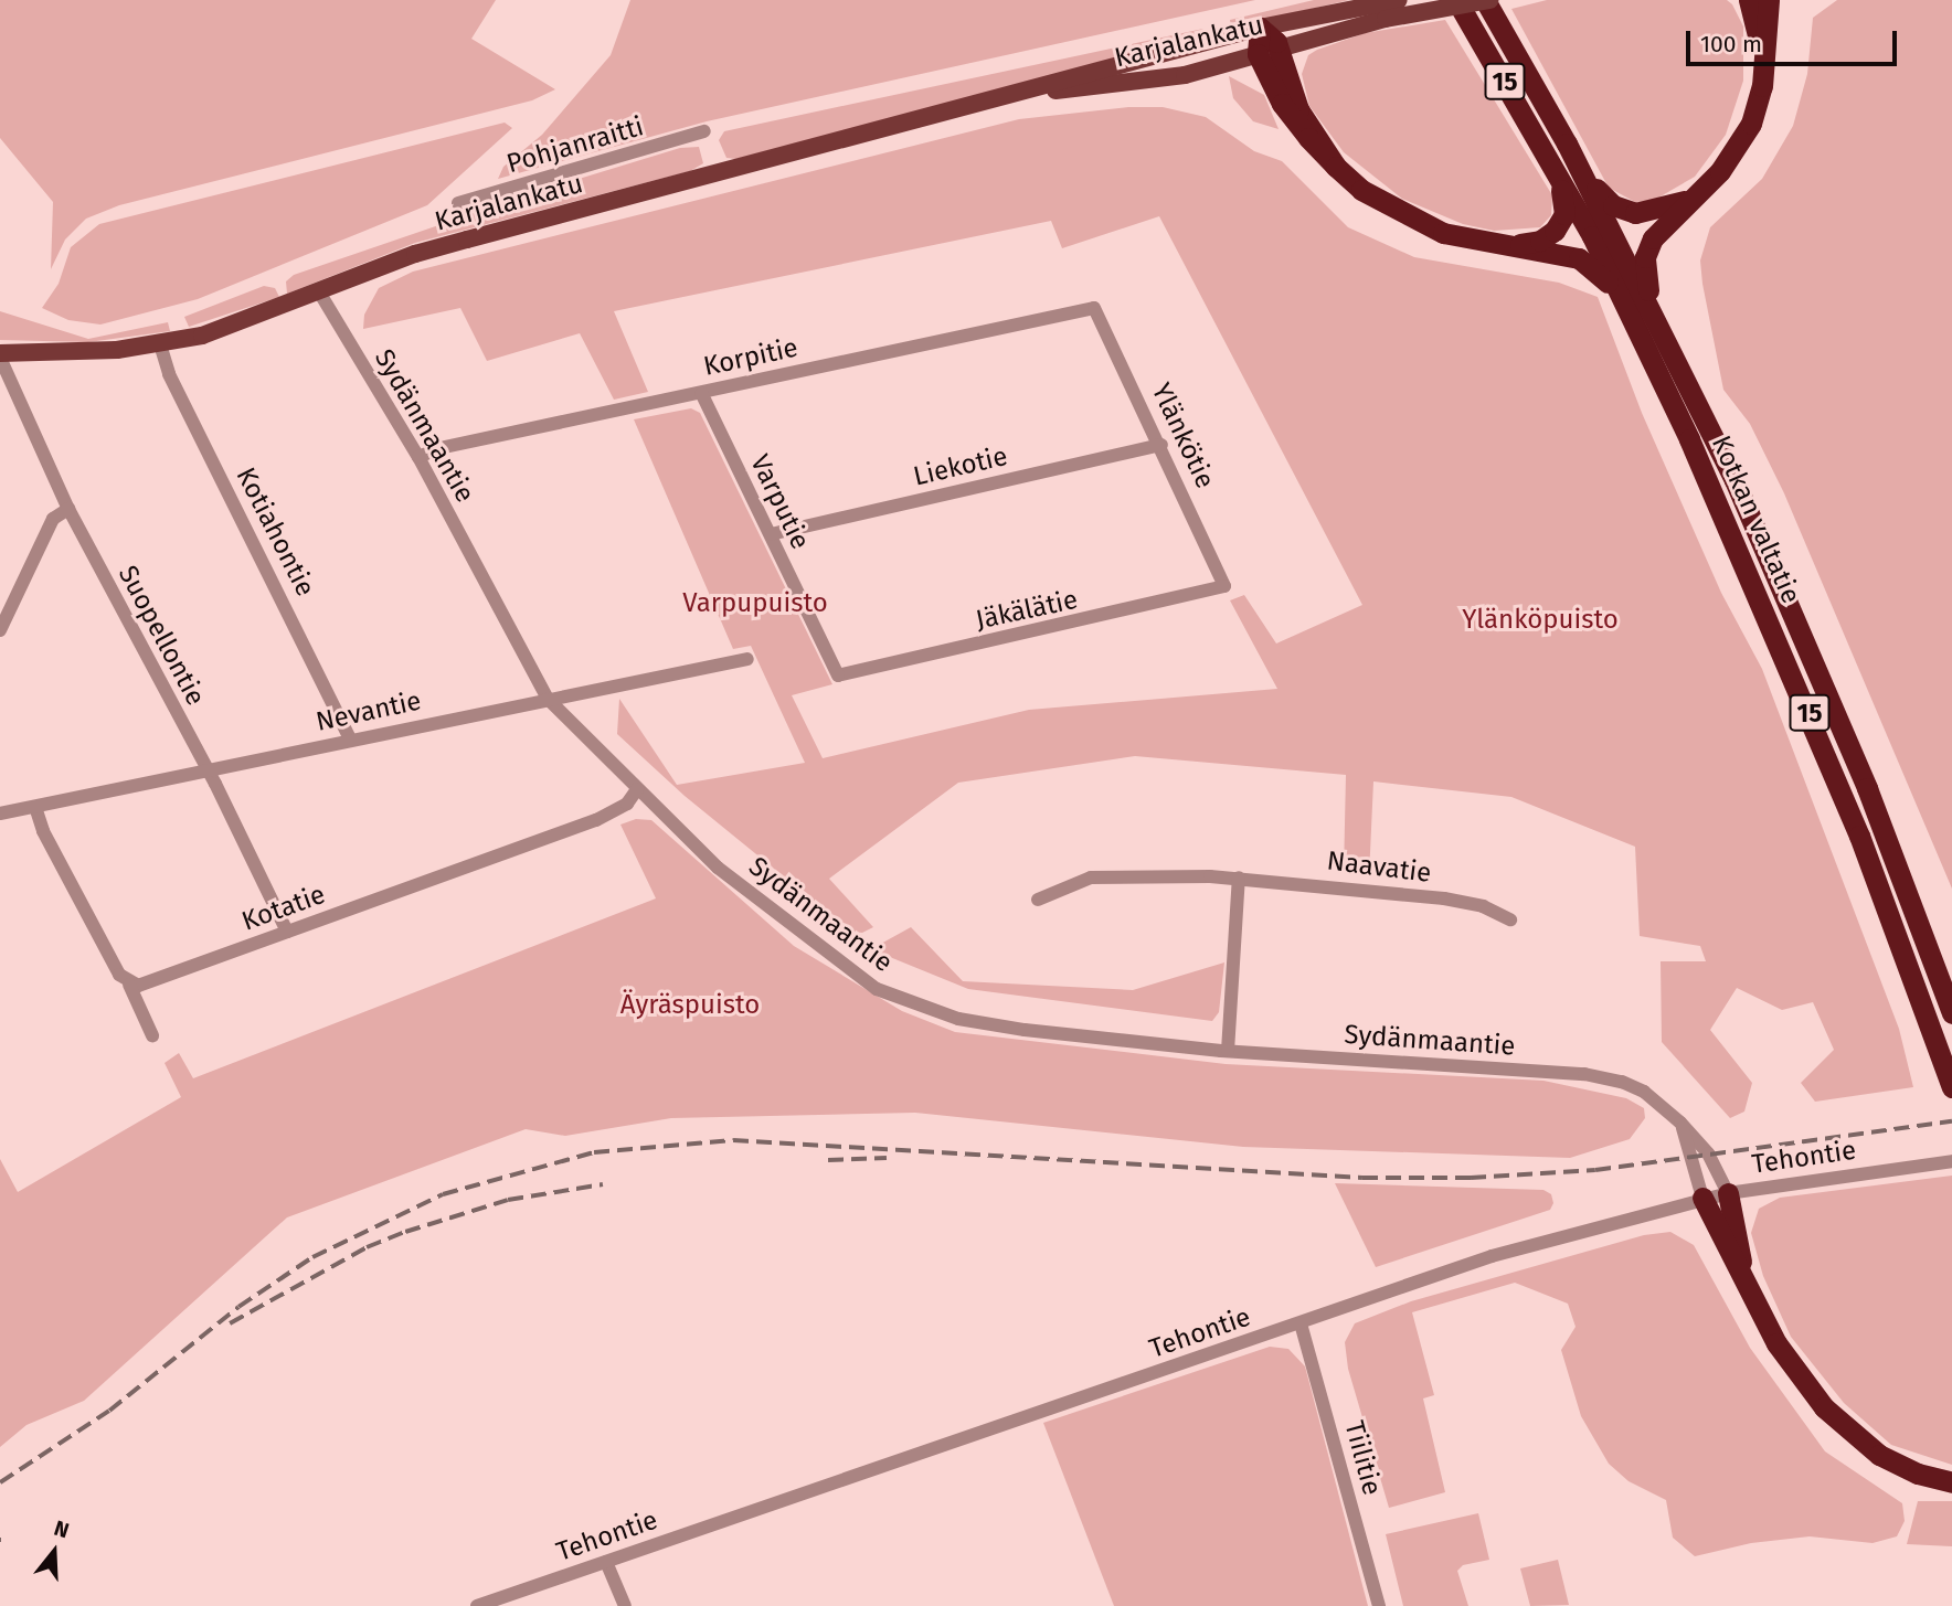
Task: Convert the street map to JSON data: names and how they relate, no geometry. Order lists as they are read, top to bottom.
{
  "streets": {
    "highway": ["15", "Kotkan valtatie"],
    "main road": ["Karjalankatu"],
    "street": [
      "Pohjanraitti",
      "Korpitie",
      "Sydänmaantie",
      "Ylänkötie",
      "Liekotie",
      "Varputie",
      "Kotiahontie",
      "Jäkälätie",
      "Suopellontie",
      "Nevantie",
      "Naavatie",
      "Kotatie",
      "Tehontie",
      "Tiilitie"
    ]
  },
  "crossings": [
    ["Karjalankatu", "Sydänmaantie"],
    ["Karjalankatu", "Kotkan valtatie"],
    ["Karjalankatu", "Kotiahontie"],
    ["Karjalankatu", "Suopellontie"],
    ["Korpitie", "Sydänmaantie"],
    ["Korpitie", "Ylänkötie"],
    ["Korpitie", "Varputie"],
    ["Sydänmaantie", "Nevantie"],
    ["Sydänmaantie", "Kotatie"],
    ["Sydänmaantie", "Tehontie"],
    ["Ylänkötie", "Liekotie"],
    ["Ylänkötie", "Jäkälätie"],
    ["Liekotie", "Varputie"],
    ["Varputie", "Jäkälätie"],
    ["Kotiahontie", "Nevantie"],
    ["Suopellontie", "Nevantie"],
    ["Suopellontie", "Kotatie"],
    ["Tehontie", "Tiilitie"]
  ],
  "parks": ["Varpupuisto", "Ylänköpuisto", "Äyräspuisto"],
  "scale_bar": "100 m",
  "north": "top"
}
